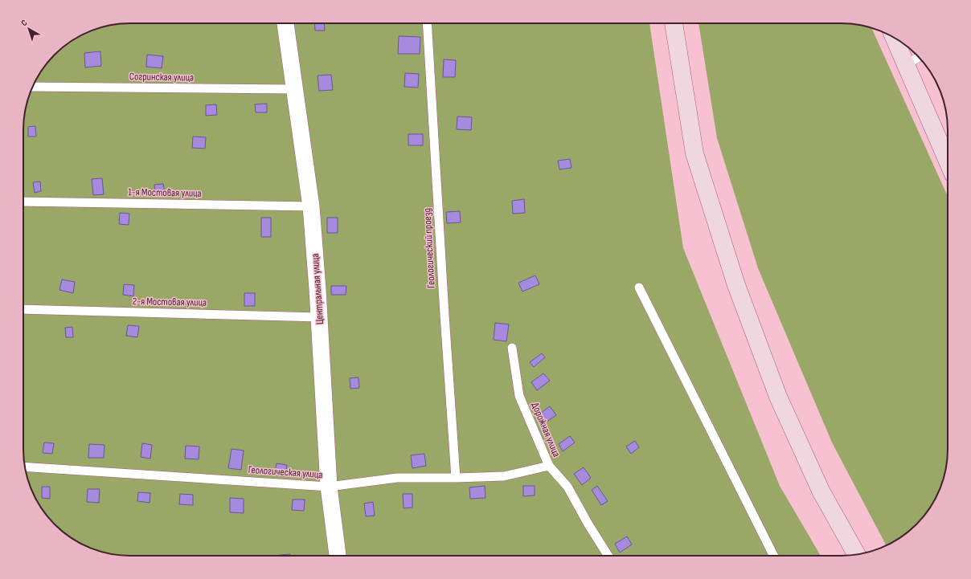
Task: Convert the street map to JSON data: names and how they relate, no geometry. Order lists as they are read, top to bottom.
{
  "streets": {
    "street": ["Центральная улица"],
    "lane": [
      "Согринская улица",
      "1-я Мостовая улица",
      "Геологический проезд",
      "2-я Мостовая улица",
      "Дорожная улица",
      "Геологическая улица"
    ]
  },
  "crossings": [
    ["Согринская улица", "Центральная улица"],
    ["1-я Мостовая улица", "Центральная улица"],
    ["Геологический проезд", "Геологическая улица"],
    ["Центральная улица", "2-я Мостовая улица"],
    ["Центральная улица", "Геологическая улица"],
    ["Дорожная улица", "Геологическая улица"]
  ],
  "north": "top left"
}
